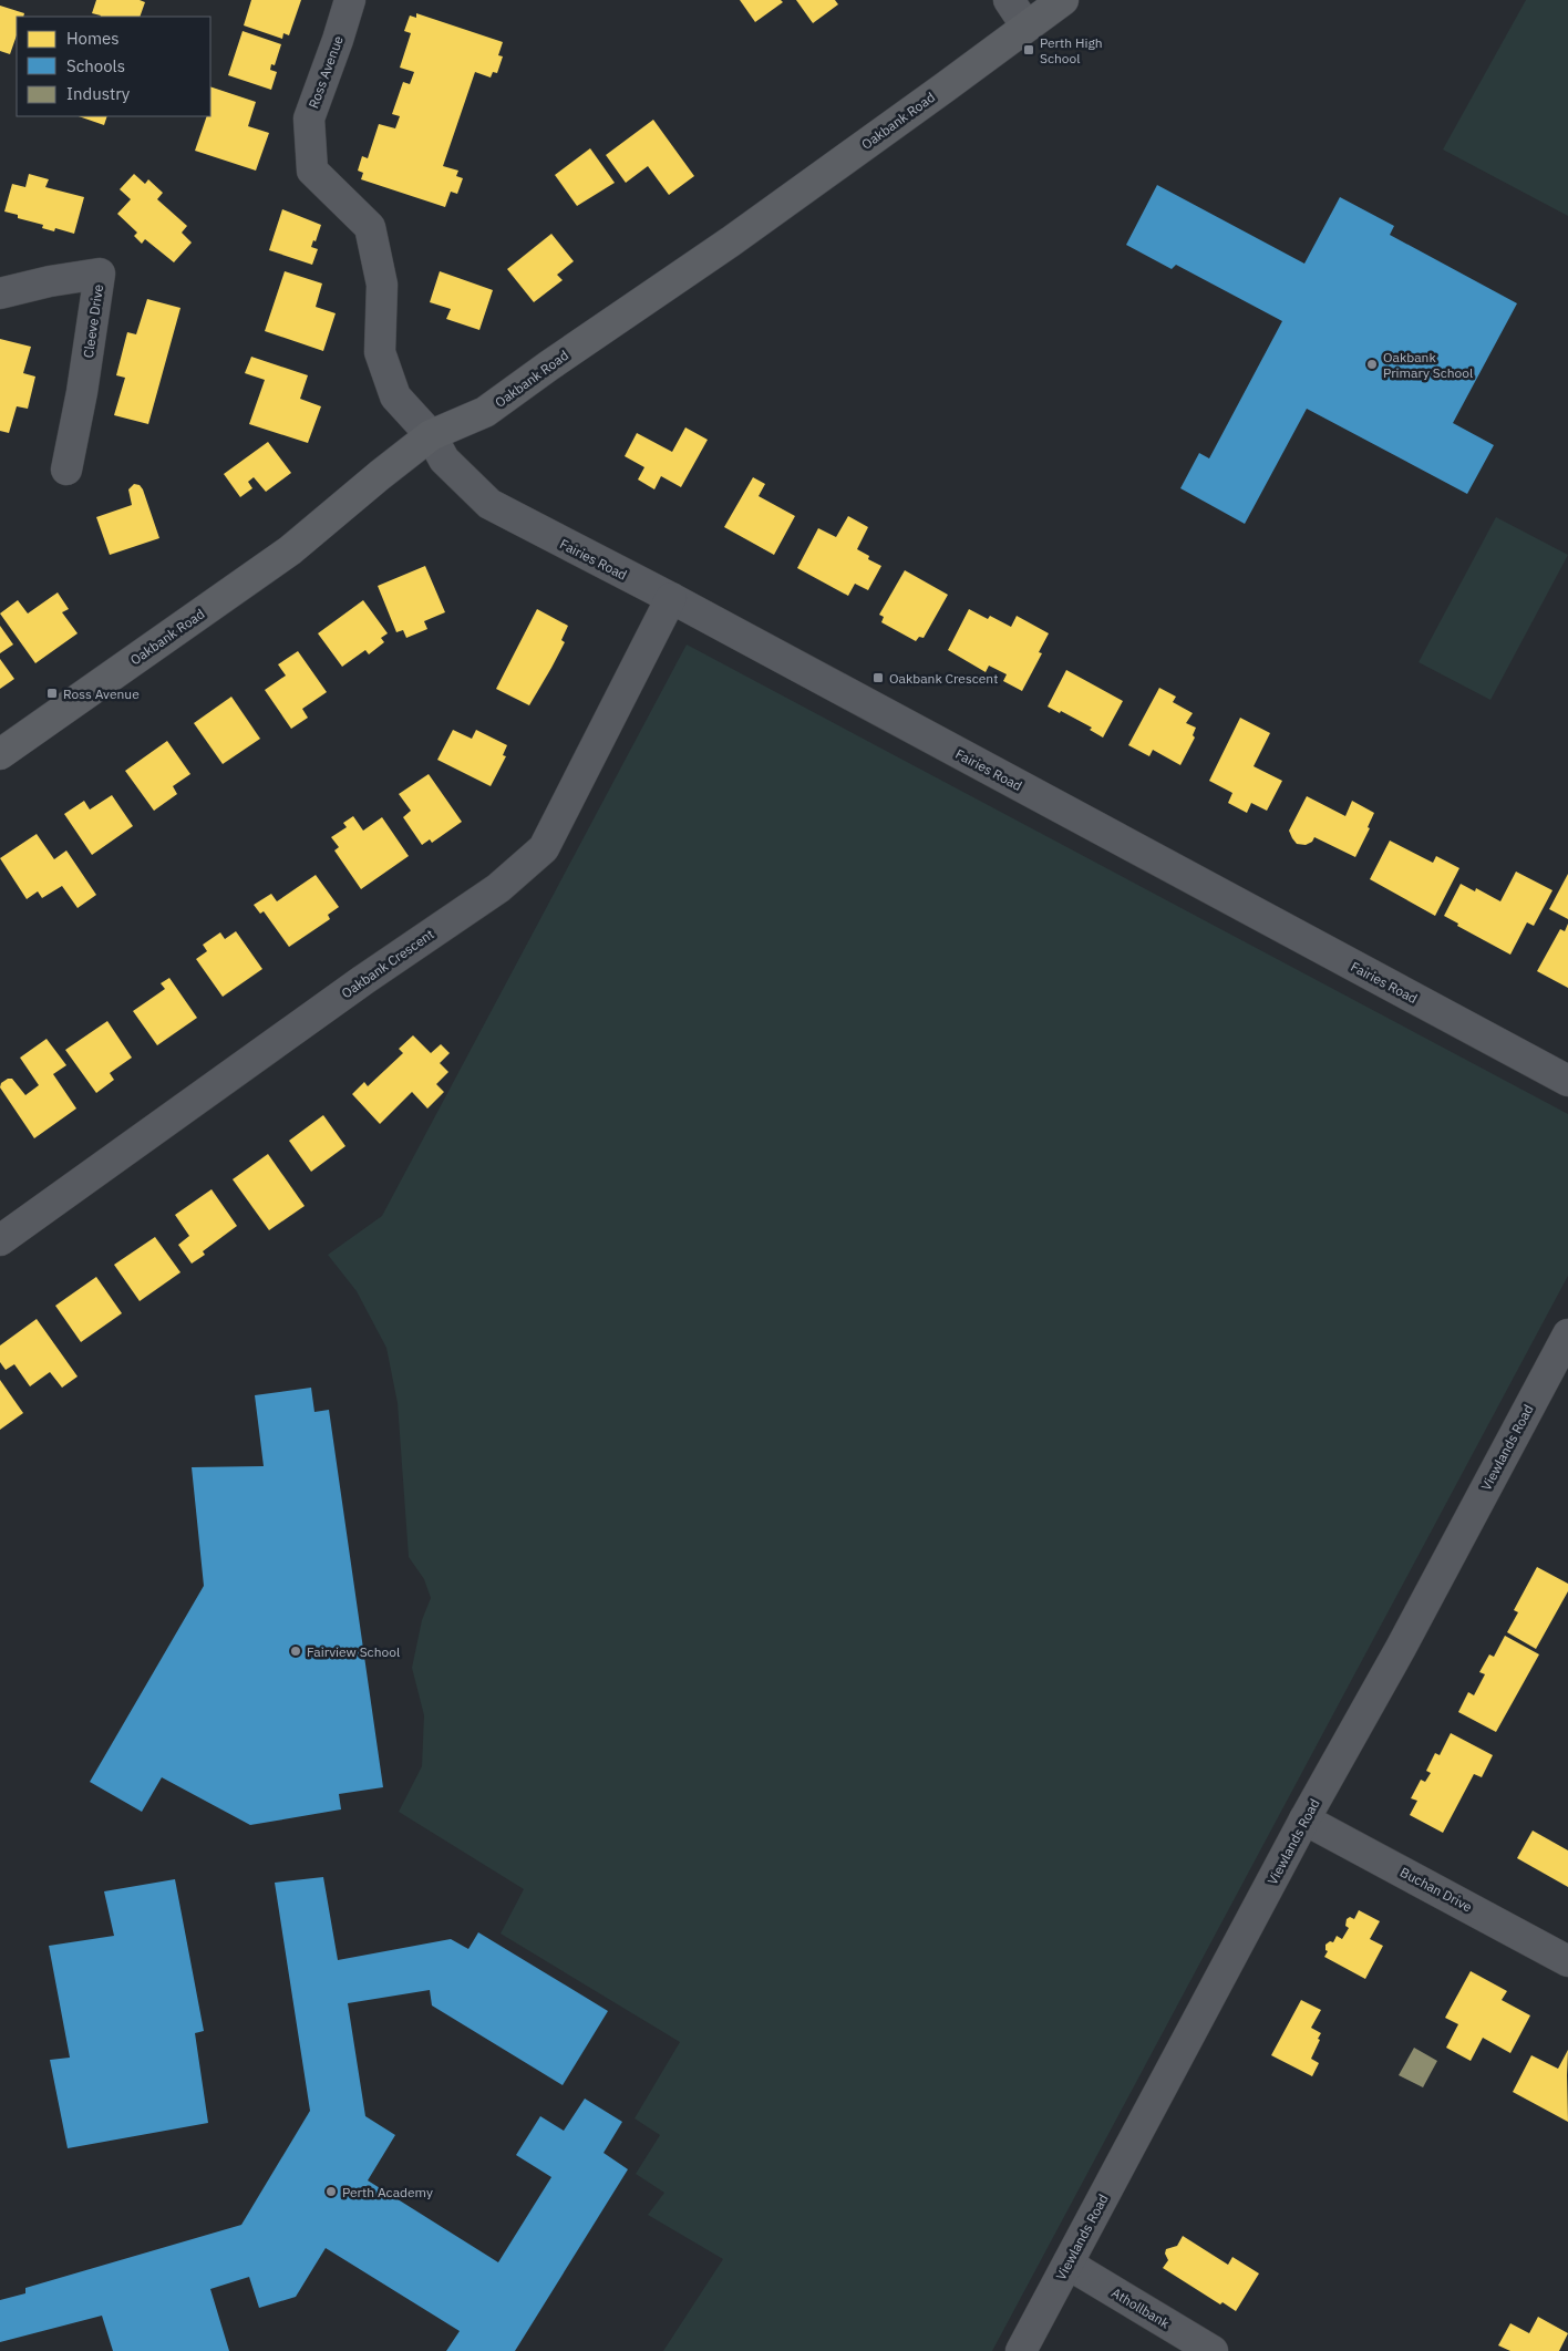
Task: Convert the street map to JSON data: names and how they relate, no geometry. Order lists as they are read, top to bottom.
{
  "streets": {
    "street": [
      "Ross Avenue",
      "Oakbank Road",
      "Cleeve Drive",
      "Fairies Road",
      "Oakbank Crescent",
      "Viewlands Road",
      "Buchan Drive",
      "Athollbank"
    ]
  },
  "crossings": [
    ["Ross Avenue", "Oakbank Road"],
    ["Ross Avenue", "Fairies Road"],
    ["Oakbank Road", "Fairies Road"],
    ["Fairies Road", "Oakbank Crescent"],
    ["Viewlands Road", "Buchan Drive"],
    ["Viewlands Road", "Athollbank"]
  ],
  "places": {
    "transit": ["Perth High School", "Oakbank Crescent", "Ross Avenue"],
    "other": ["Oakbank Primary School", "Fairview School", "Perth Academy"]
  },
  "legend": ["Homes", "Schools", "Industry"]
}
